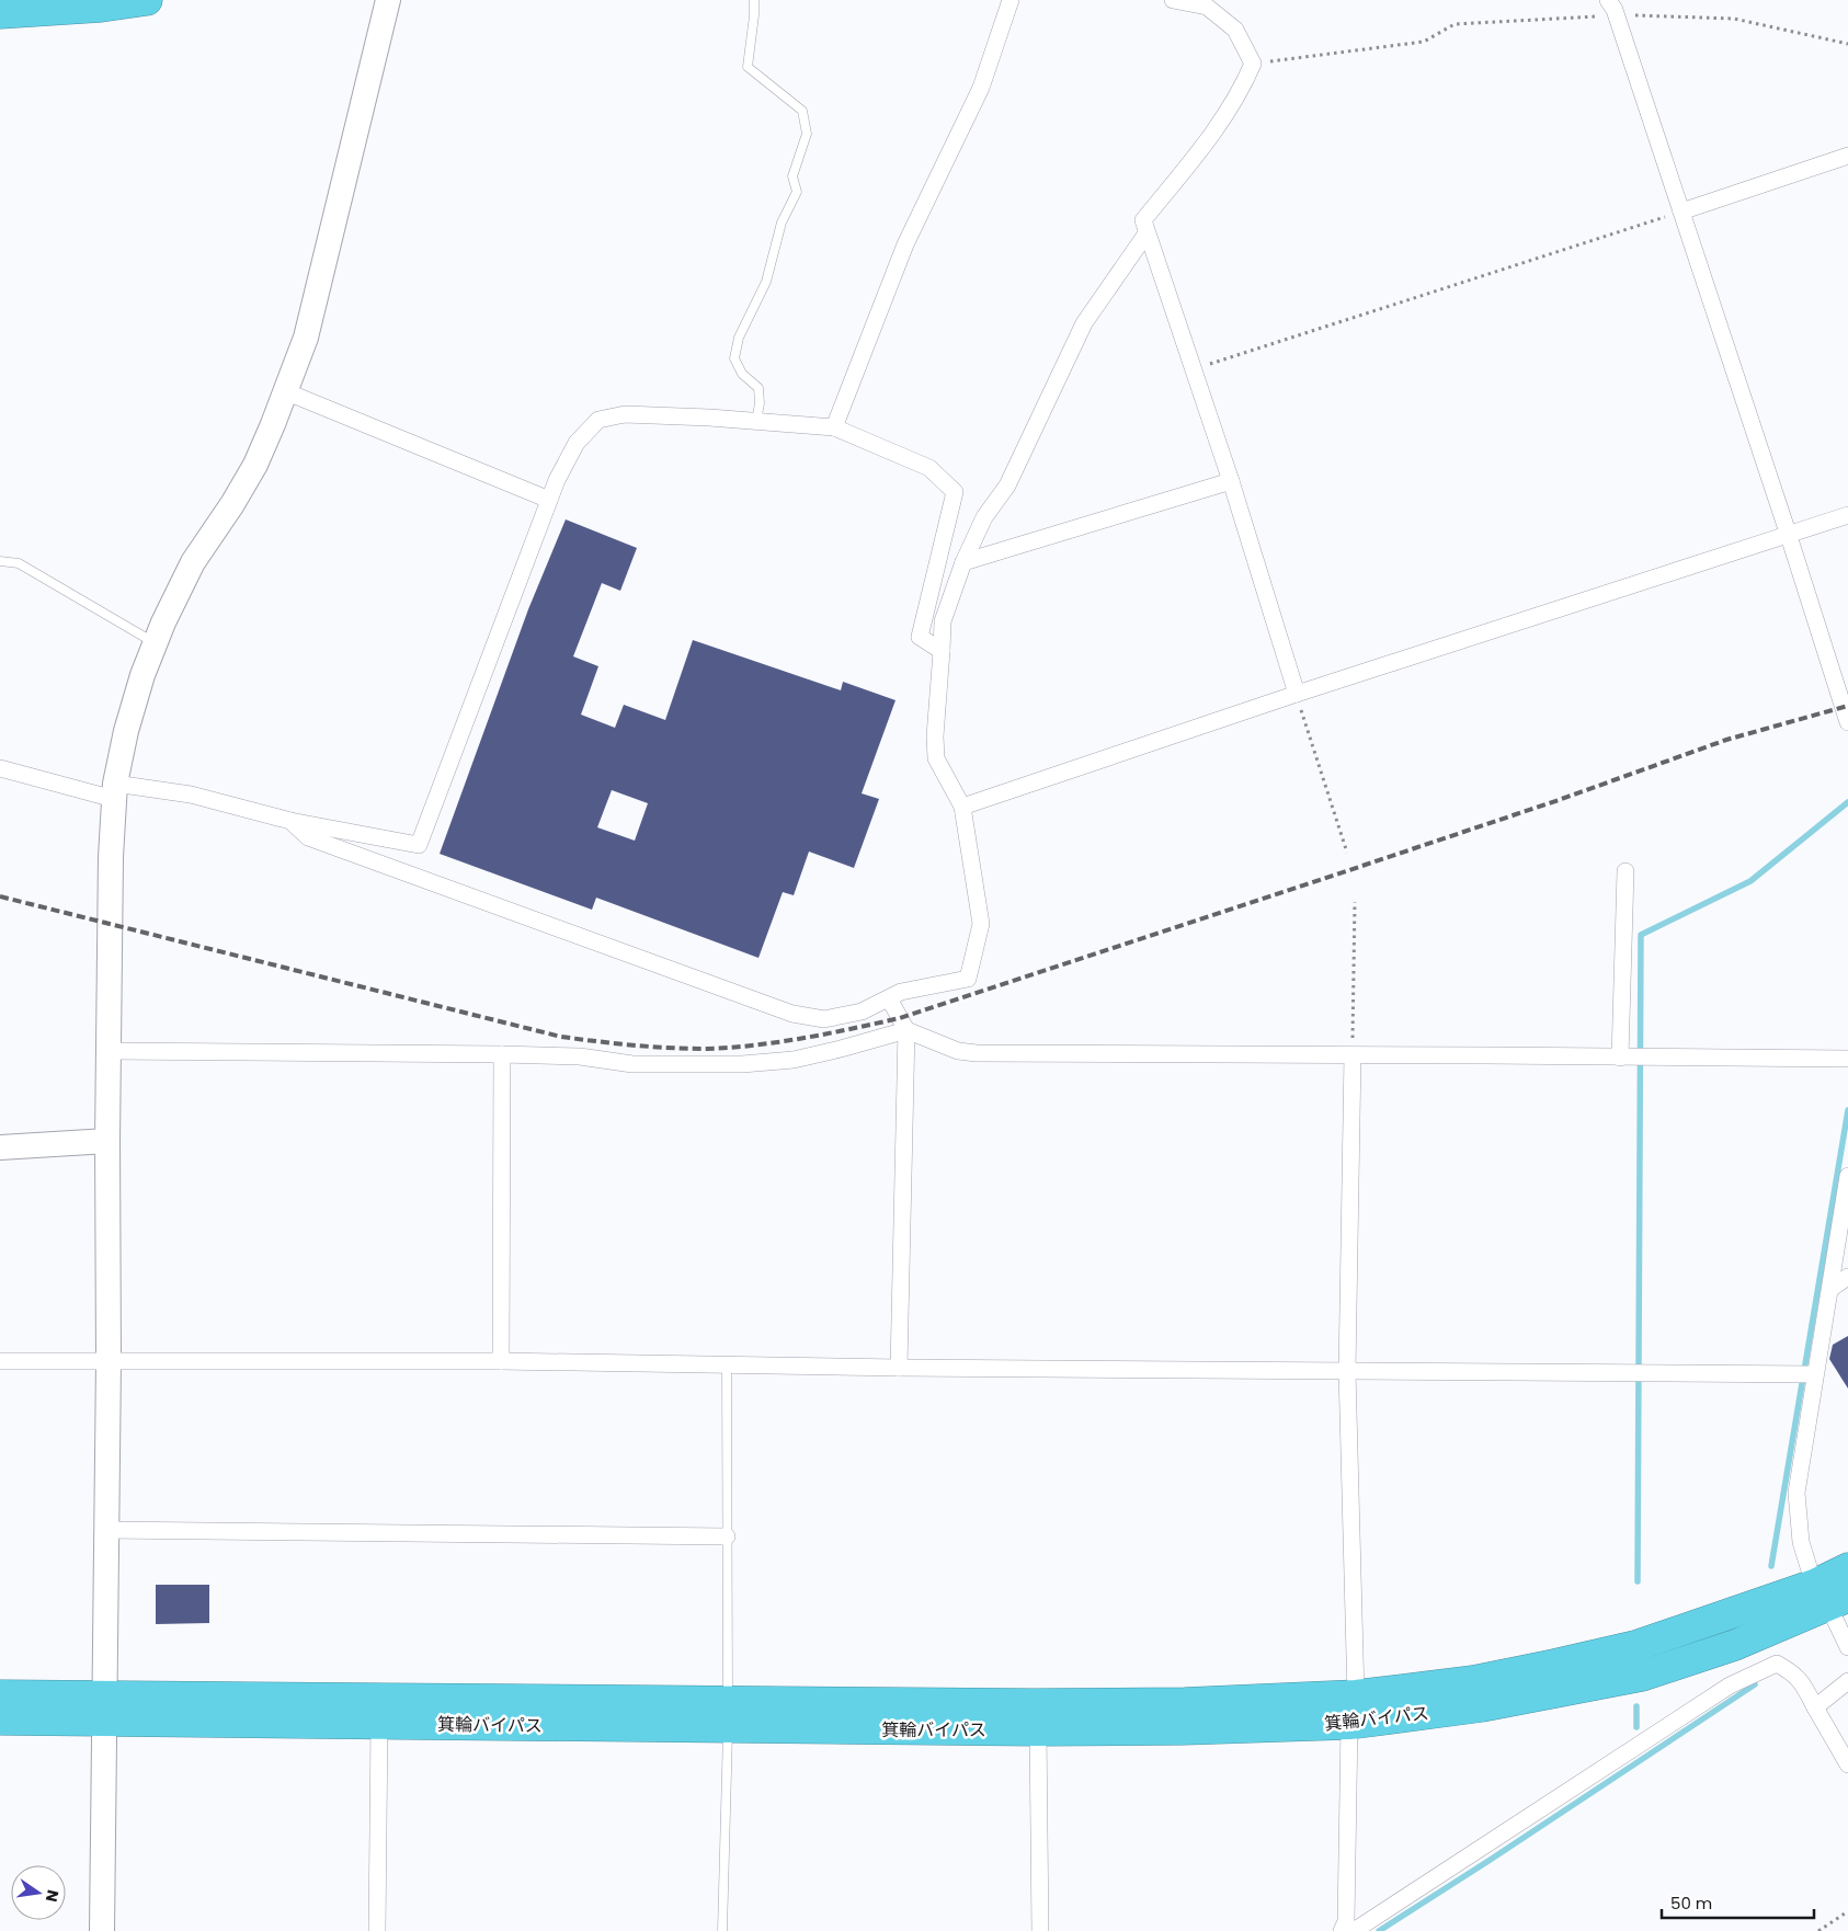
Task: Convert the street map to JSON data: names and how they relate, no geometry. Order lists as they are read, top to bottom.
{
  "streets": {
    "highway": ["箕輪バイパス"]
  },
  "scale_bar": "50 m",
  "north": "right"
}
